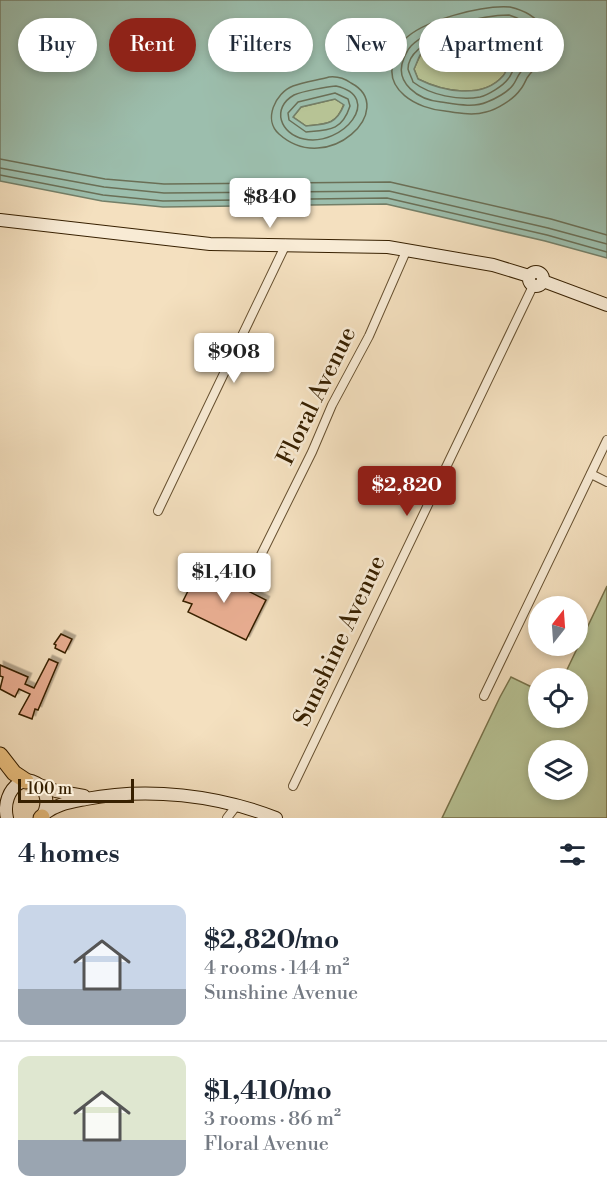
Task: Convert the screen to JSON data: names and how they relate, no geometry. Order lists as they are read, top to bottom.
{
  "streets": {
    "street": ["Floral Avenue", "Sunshine Avenue"]
  },
  "scale_bar": "100 m",
  "north": "top",
  "page": {
    "chip": [
      "Buy",
      "Rent",
      "Filters",
      "New",
      "Apartment"
    ],
    "price": [
      "$840",
      "$908",
      "$2,820",
      "$1,410"
    ],
    "scale": "100 m",
    "heading": "4 homes",
    "list": [
      {
        "name": "$2,820/mo",
        "note": "4 rooms · 144 m² · Sunshine Avenue"
      },
      {
        "name": "$1,410/mo",
        "note": "3 rooms · 86 m² · Floral Avenue"
      }
    ]
  }
}
